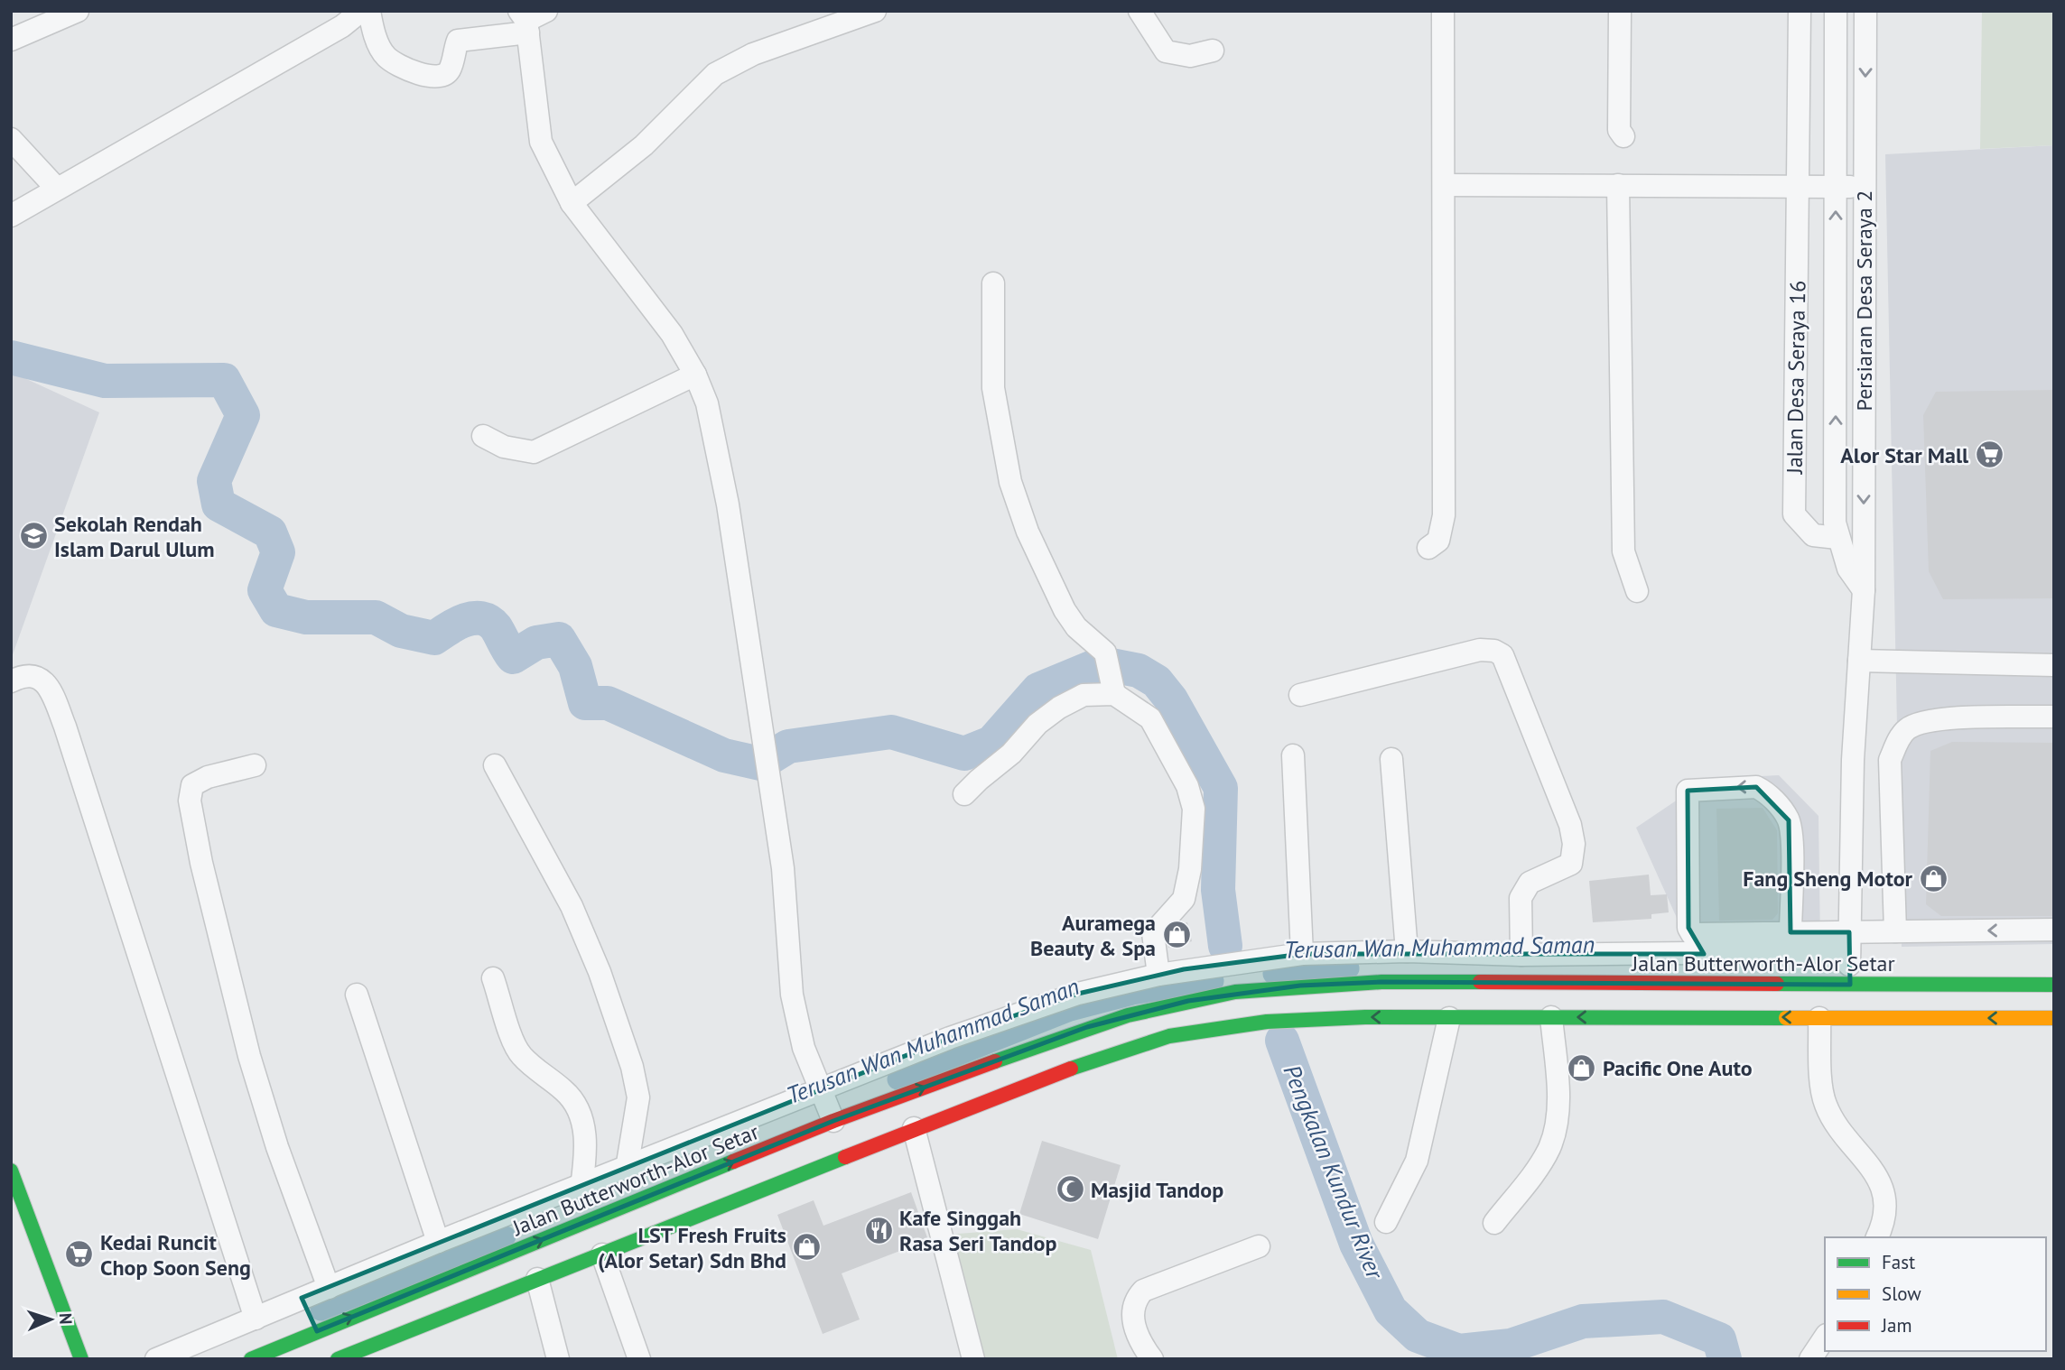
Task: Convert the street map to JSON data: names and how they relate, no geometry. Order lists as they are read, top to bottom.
{
  "streets": {
    "main road": ["Jalan Butterworth-Alor Setar"],
    "street": ["Persiaran Desa Seraya 2", "Jalan Desa Seraya 16"]
  },
  "crossings": [
    ["Persiaran Desa Seraya 2", "Jalan Desa Seraya 16"],
    ["Persiaran Desa Seraya 2", "Jalan Butterworth-Alor Setar"]
  ],
  "water": ["Terusan Wan Muhammad Saman", "Pengkalan Kundur River"],
  "places": {
    "supermarket": ["Alor Star Mall", "Kedai Runcit Chop Soon Seng"],
    "school or university": ["Sekolah Rendah Islam Darul Ulum"],
    "shop": [
      "Fang Sheng Motor",
      "Auramega Beauty & Spa",
      "Pacific One Auto",
      "LST Fresh Fruits (Alor Setar) Sdn Bhd"
    ],
    "mosque": ["Masjid Tandop"],
    "restaurant": ["Kafe Singgah Rasa Seri Tandop"]
  },
  "legend": ["Fast", "Slow", "Jam"],
  "north": "right"
}
